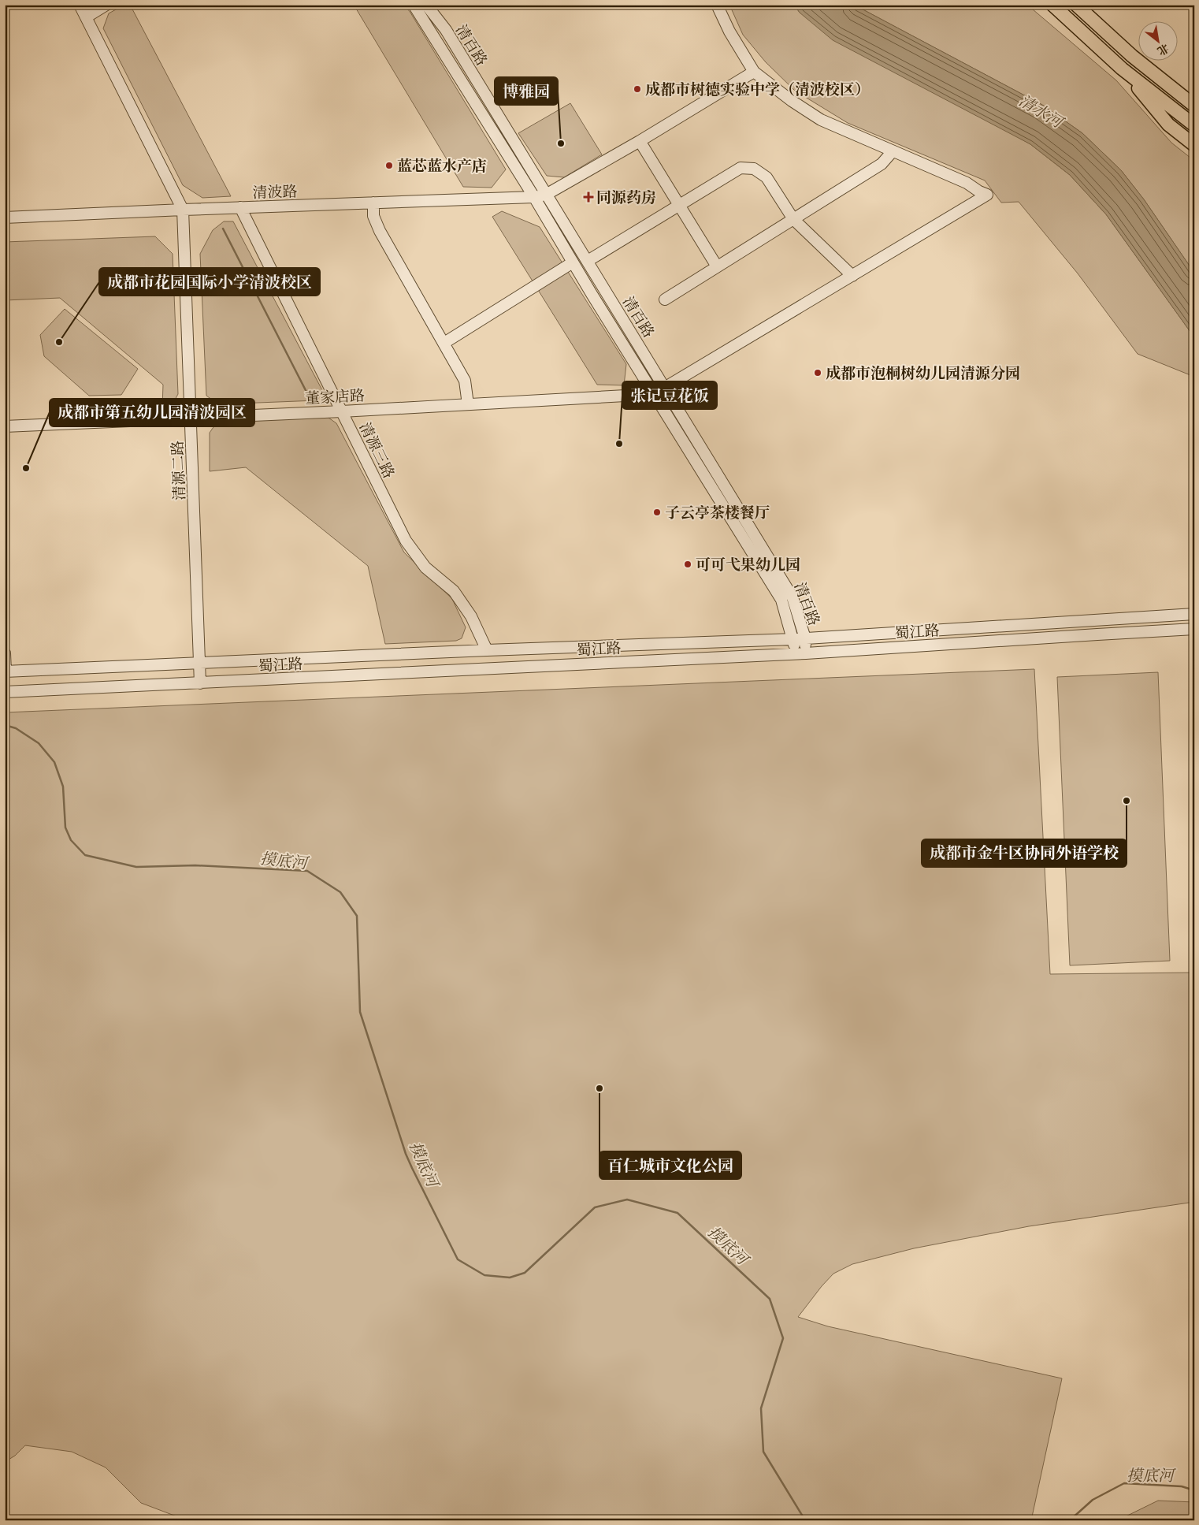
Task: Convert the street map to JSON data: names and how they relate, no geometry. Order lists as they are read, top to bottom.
{
  "streets": {
    "street": [
      "清百路",
      "清波路",
      "董家店路",
      "清源三路",
      "清源二路",
      "蜀江路"
    ]
  },
  "crossings": [
    ["清百路", "清波路"],
    ["清百路", "董家店路"],
    ["清百路", "蜀江路"],
    ["清波路", "清源三路"],
    ["清波路", "清源二路"],
    ["董家店路", "清源三路"],
    ["董家店路", "清源二路"],
    ["清源三路", "蜀江路"],
    ["清源二路", "蜀江路"]
  ],
  "water": ["清水河", "摸底河"],
  "places": {
    "other": [
      "成都市树德实验中学（清波校区）",
      "博雅园",
      "蓝芯蓝水产店",
      "成都市花园国际小学清波校区",
      "成都市泡桐树幼儿园清源分园",
      "张记豆花饭",
      "成都市第五幼儿园清波园区",
      "子云亭茶楼餐厅",
      "可可弋果幼儿园",
      "成都市金牛区协同外语学校",
      "百仁城市文化公园"
    ],
    "health": ["同源药房"]
  },
  "north": "bottom right"
}
